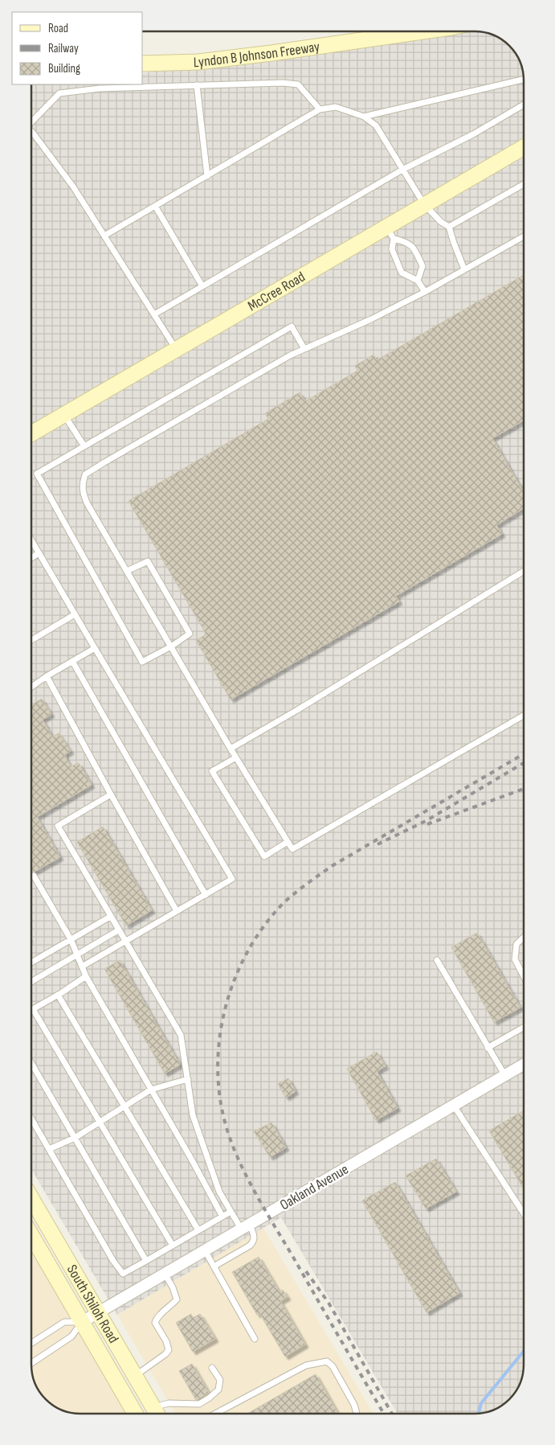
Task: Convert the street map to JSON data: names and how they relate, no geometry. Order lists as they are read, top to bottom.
{
  "streets": {
    "main road": ["Lyndon B Johnson Freeway", "McCree Road", "South Shiloh Road"],
    "street": ["Oakland Avenue"]
  },
  "crossings": [
    ["Oakland Avenue", "South Shiloh Road"]
  ],
  "legend": ["Road", "Railway", "Building"]
}
